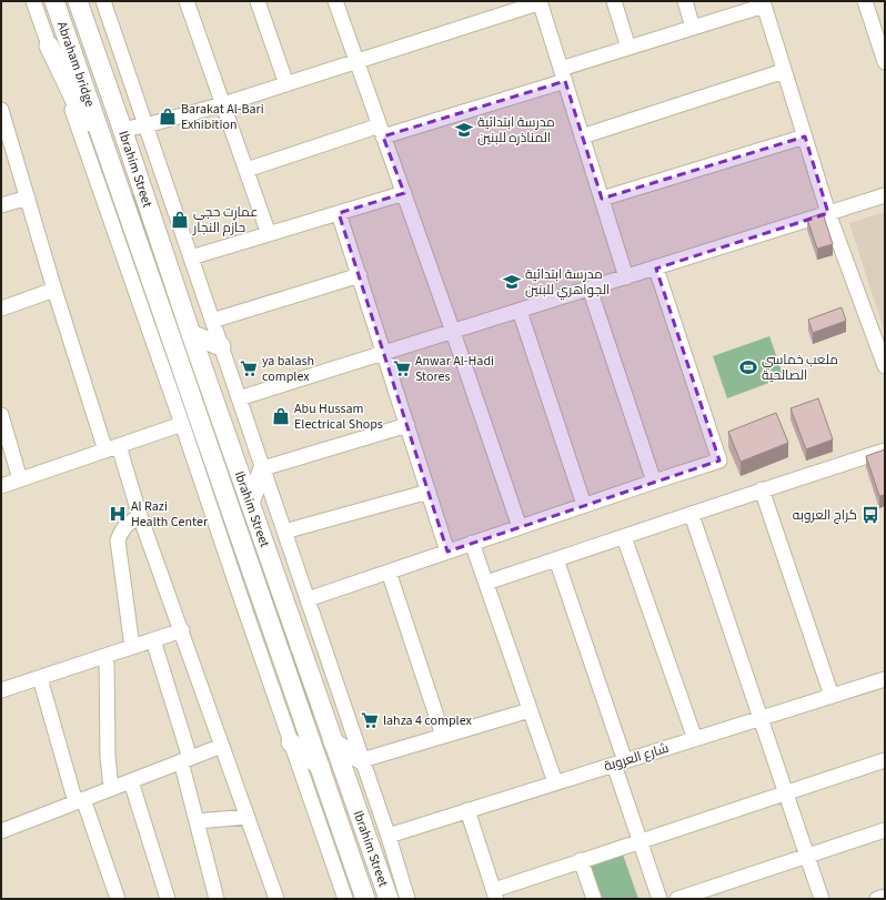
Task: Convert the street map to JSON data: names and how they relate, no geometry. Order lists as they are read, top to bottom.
{
  "streets": {
    "main road": ["Abraham bridge", "Ibrahim Street"],
    "street": ["شارع العروبة"]
  },
  "crossings": [
    ["Abraham bridge", "Ibrahim Street"]
  ],
  "places": {
    "shop": ["Barakat Al-Bari Exhibition", "عمارت حجي حازم النجار", "Abu Hussam Electrical Shops"],
    "school or university": ["مدرسة ابتدائية المناذره للبنين", "مدرسة ابتدائية الجواهري للبنين"],
    "sports": ["ملعب خماسي الصالحية"],
    "supermarket": ["ya balash complex", "Anwar Al-Hadi Stores", "lahza 4 complex"],
    "hospital": ["Al Razi Health Center"],
    "bus stop": ["كراج العروبه"]
  }
}
